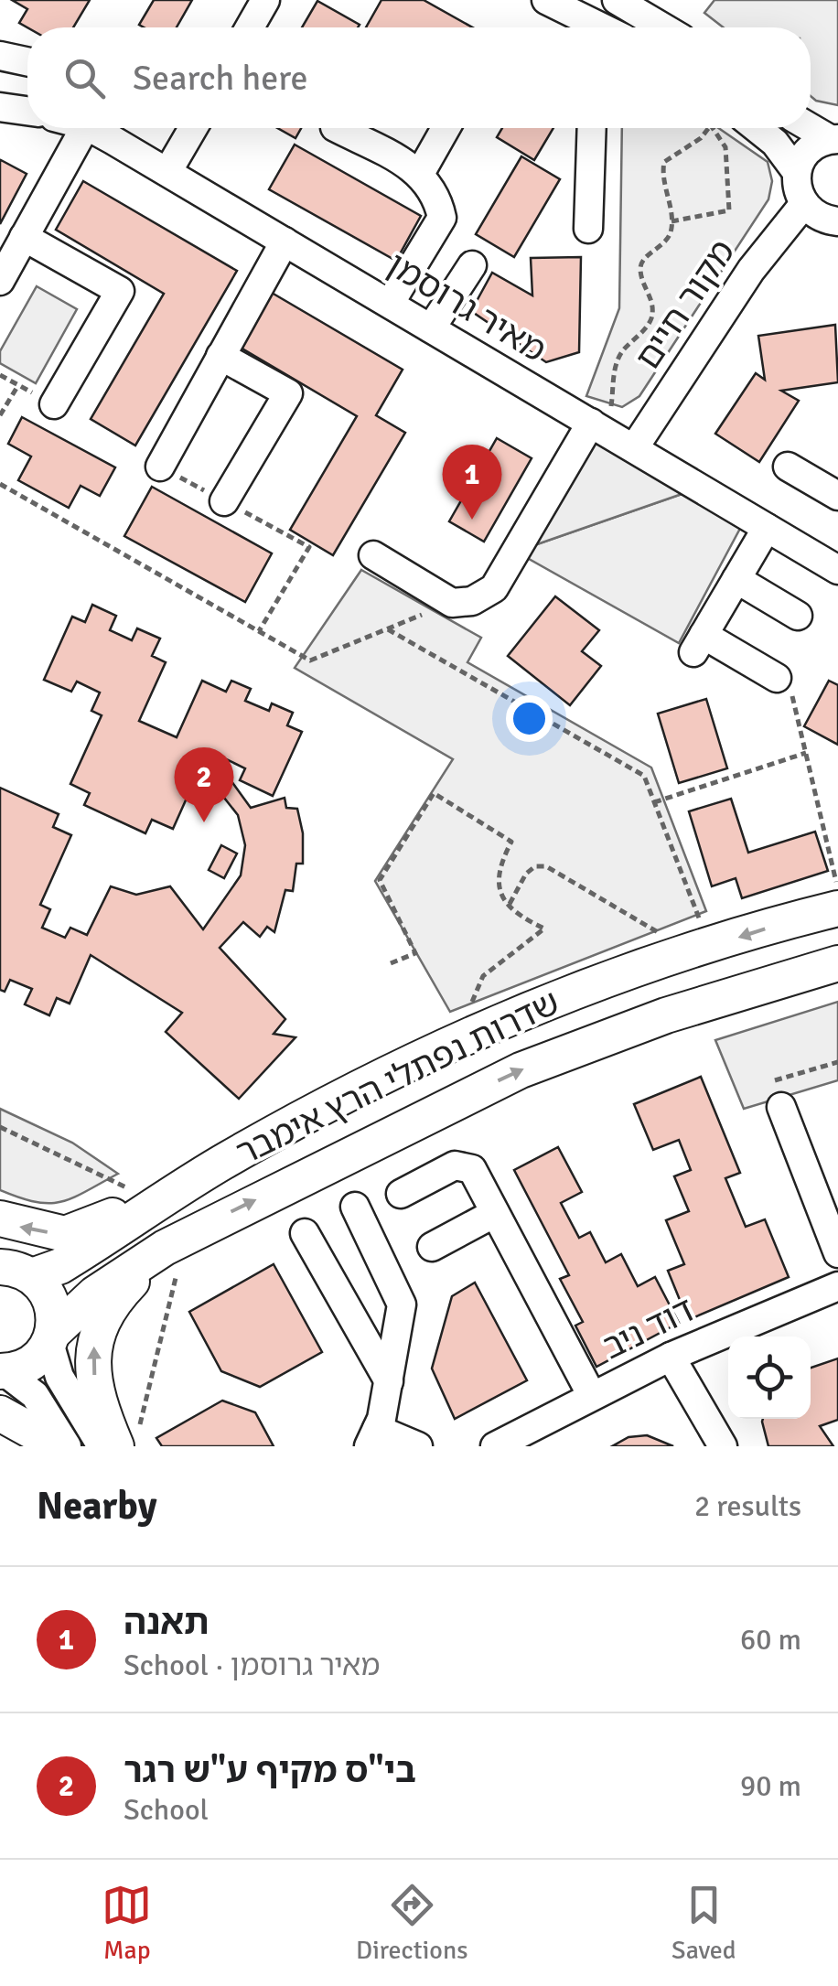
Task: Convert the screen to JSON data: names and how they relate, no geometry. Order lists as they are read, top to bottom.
{
  "streets": {
    "main road": ["שדרות נפתלי הרץ אימבר"],
    "street": ["מקור חיים", "מאיר גרוסמן", "דוד ניב"]
  },
  "crossings": [
    ["מקור חיים", "מאיר גרוסמן"]
  ],
  "page": {
    "search": "Search here",
    "pins": ["1", "2"],
    "heading": ["Nearby", "2 results"],
    "list": [
      {
        "mark": "1",
        "name": "תאנה",
        "note": "School · מאיר גרוסמן",
        "value": "60 m"
      },
      {
        "mark": "2",
        "name": "בי\"ס מקיף ע\"ש רגר",
        "note": "School",
        "value": "90 m"
      }
    ],
    "nav": ["Map", "Directions", "Saved"]
  }
}
